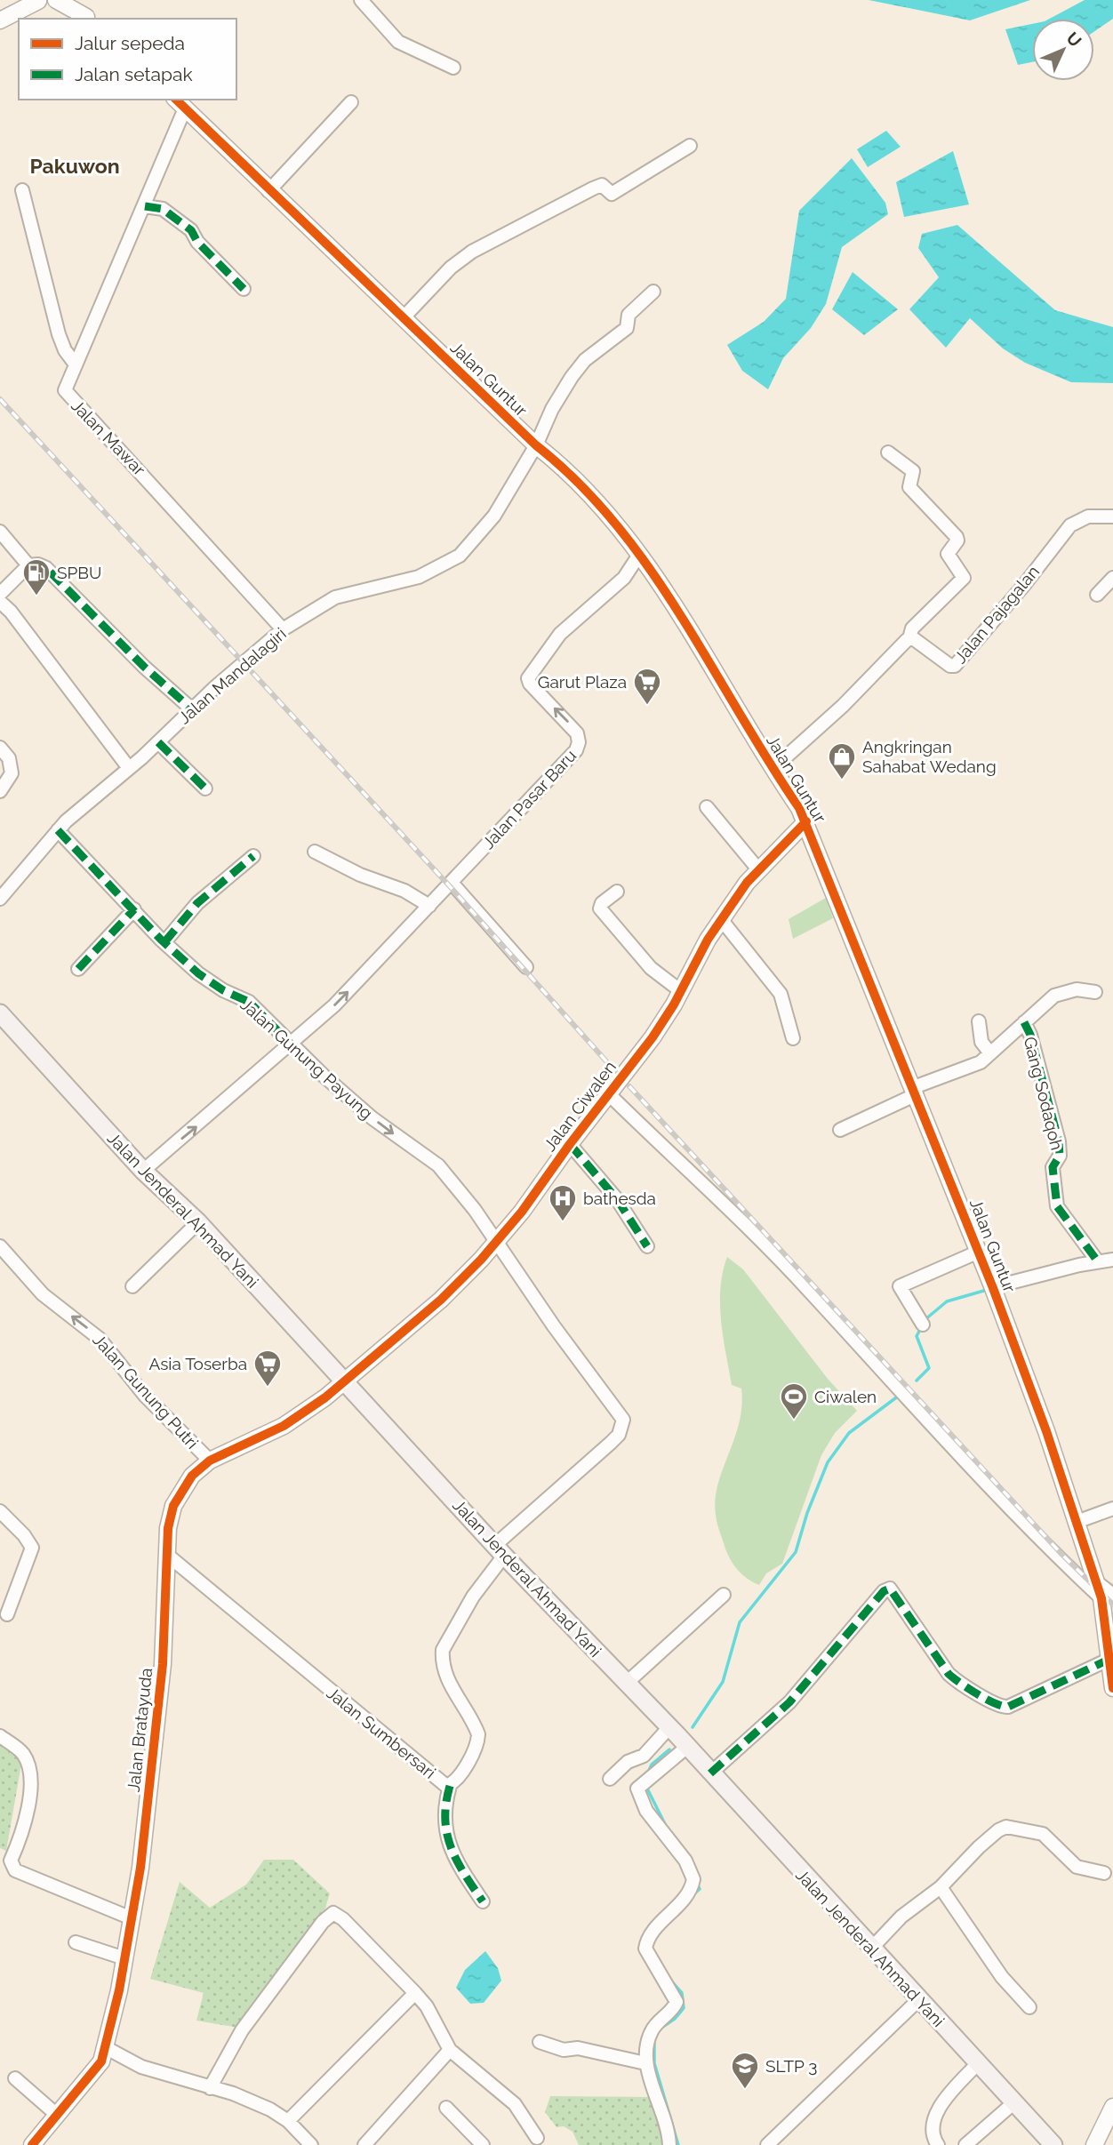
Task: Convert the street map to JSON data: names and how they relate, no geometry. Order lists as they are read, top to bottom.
{
  "streets": {
    "main road": ["Jalan Jenderal Ahmad Yani"],
    "street": [
      "Jalan Guntur",
      "Jalan Mawar",
      "Jalan Pajagalan",
      "Jalan Mandalagiri",
      "Jalan Pasar Baru",
      "Jalan Gunung Payung",
      "Gang Sodaqoh",
      "Jalan Ciwalen",
      "Jalan Gunung Putri",
      "Jalan Bratayuda",
      "Jalan Sumbersari"
    ]
  },
  "crossings": [
    ["Jalan Guntur", "Jalan Mawar"],
    ["Jalan Guntur", "Jalan Mandalagiri"],
    ["Jalan Guntur", "Jalan Pasar Baru"],
    ["Jalan Guntur", "Jalan Ciwalen"],
    ["Jalan Mawar", "Jalan Mandalagiri"],
    ["Jalan Mandalagiri", "Jalan Gunung Payung"],
    ["Jalan Gunung Payung", "Jalan Ciwalen"],
    ["Jalan Gunung Payung", "Jalan Jenderal Ahmad Yani"],
    ["Jalan Gunung Payung", "Jalan Sumbersari"],
    ["Jalan Ciwalen", "Jalan Jenderal Ahmad Yani"],
    ["Jalan Ciwalen", "Jalan Bratayuda"],
    ["Jalan Jenderal Ahmad Yani", "Jalan Bratayuda"],
    ["Jalan Jenderal Ahmad Yani", "Jalan Sumbersari"],
    ["Jalan Gunung Putri", "Jalan Bratayuda"],
    ["Jalan Bratayuda", "Jalan Sumbersari"]
  ],
  "one_way": ["Jalan Pasar Baru", "Jalan Gunung Putri"],
  "districts": ["Pakuwon"],
  "places": {
    "fuel station": ["SPBU"],
    "supermarket": ["Garut Plaza", "Asia Toserba"],
    "shop": ["Angkringan Sahabat Wedang"],
    "hospital": ["bathesda"],
    "sports": ["Ciwalen"],
    "school or university": ["SLTP 3"]
  },
  "legend": ["Jalur sepeda", "Jalan setapak"],
  "north": "top right"
}
